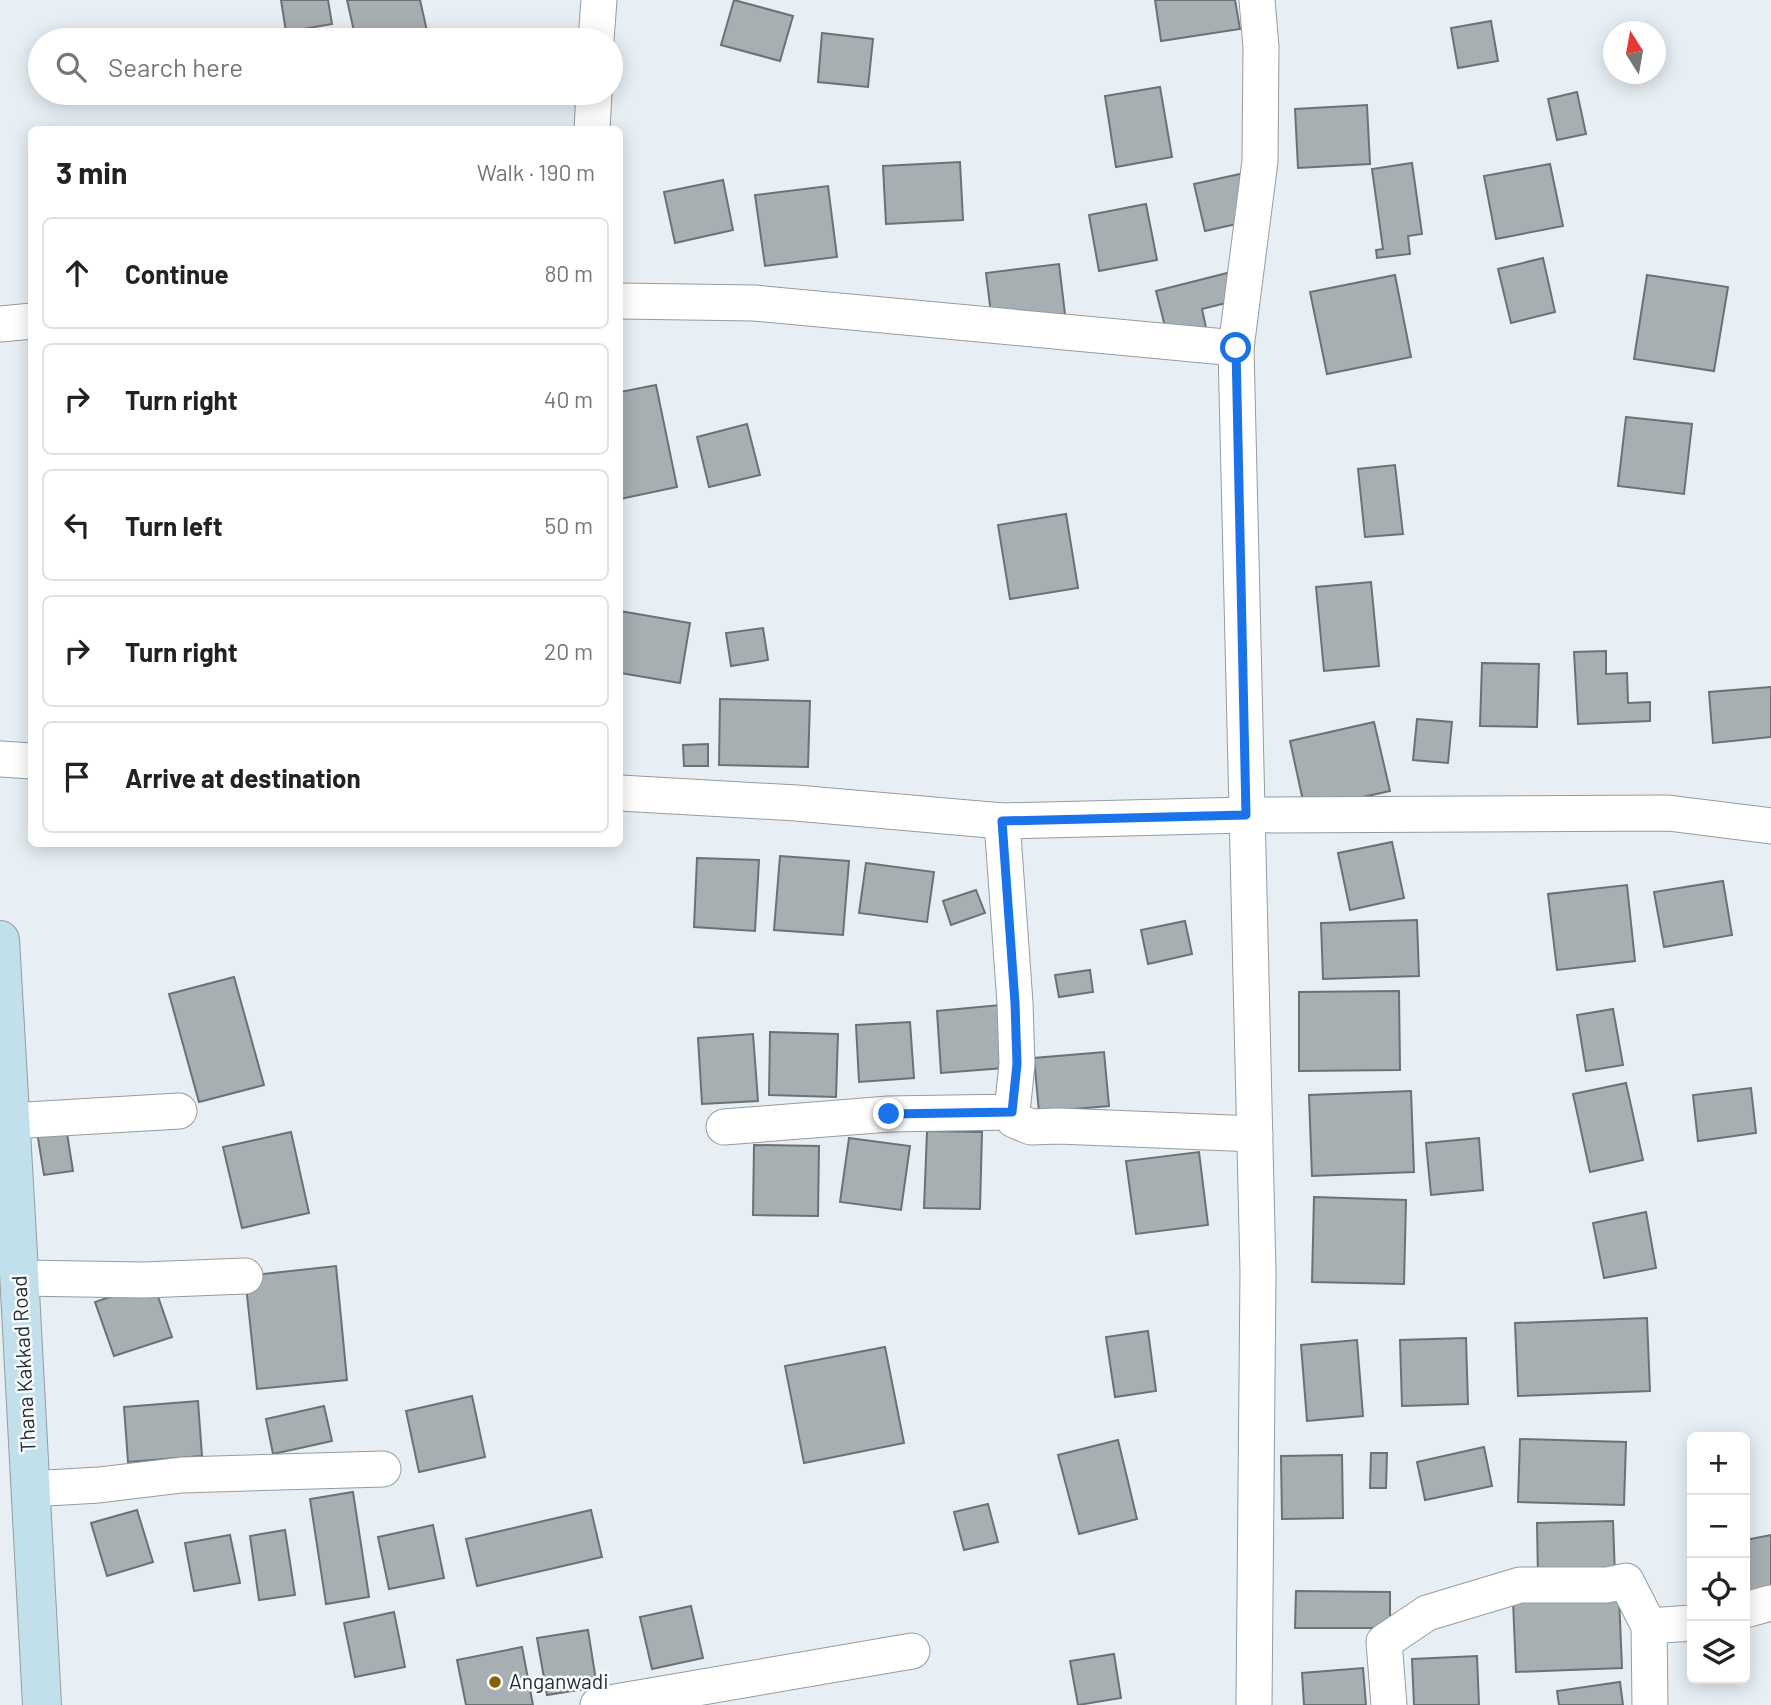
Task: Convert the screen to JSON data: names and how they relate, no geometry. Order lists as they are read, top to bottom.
{
  "streets": {
    "main road": ["Thana Kakkad Road"]
  },
  "places": ["Anganwadi"],
  "north": "top",
  "page": {
    "search": "Search here",
    "heading": ["3 min", "Walk · 190 m"],
    "list": [
      ["Continue", "80 m"],
      ["Turn right", "40 m"],
      ["Turn left", "50 m"],
      ["Turn right", "20 m"],
      "Arrive at destination"
    ],
    "map_buttons": ["+", "−"]
  }
}
